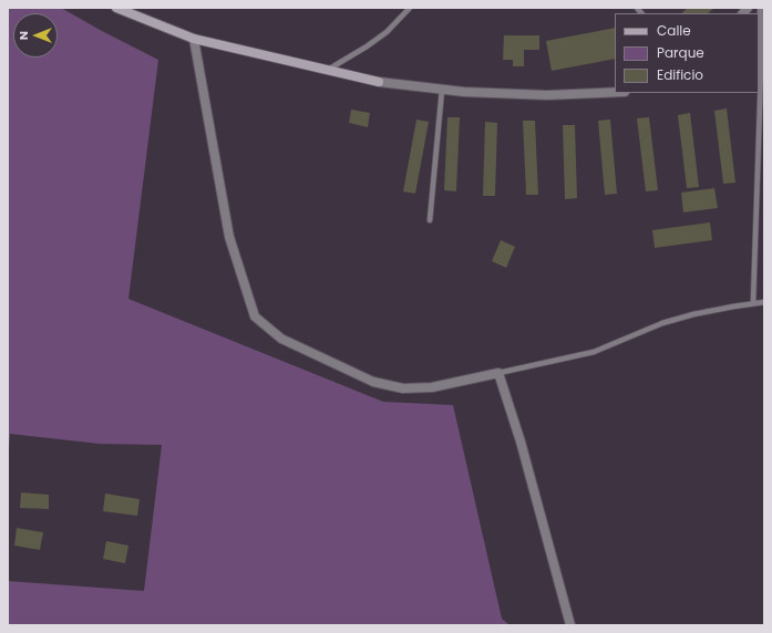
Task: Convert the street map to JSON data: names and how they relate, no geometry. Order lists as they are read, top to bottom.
{
  "legend": ["Calle", "Parque", "Edificio"],
  "north": "left"
}
